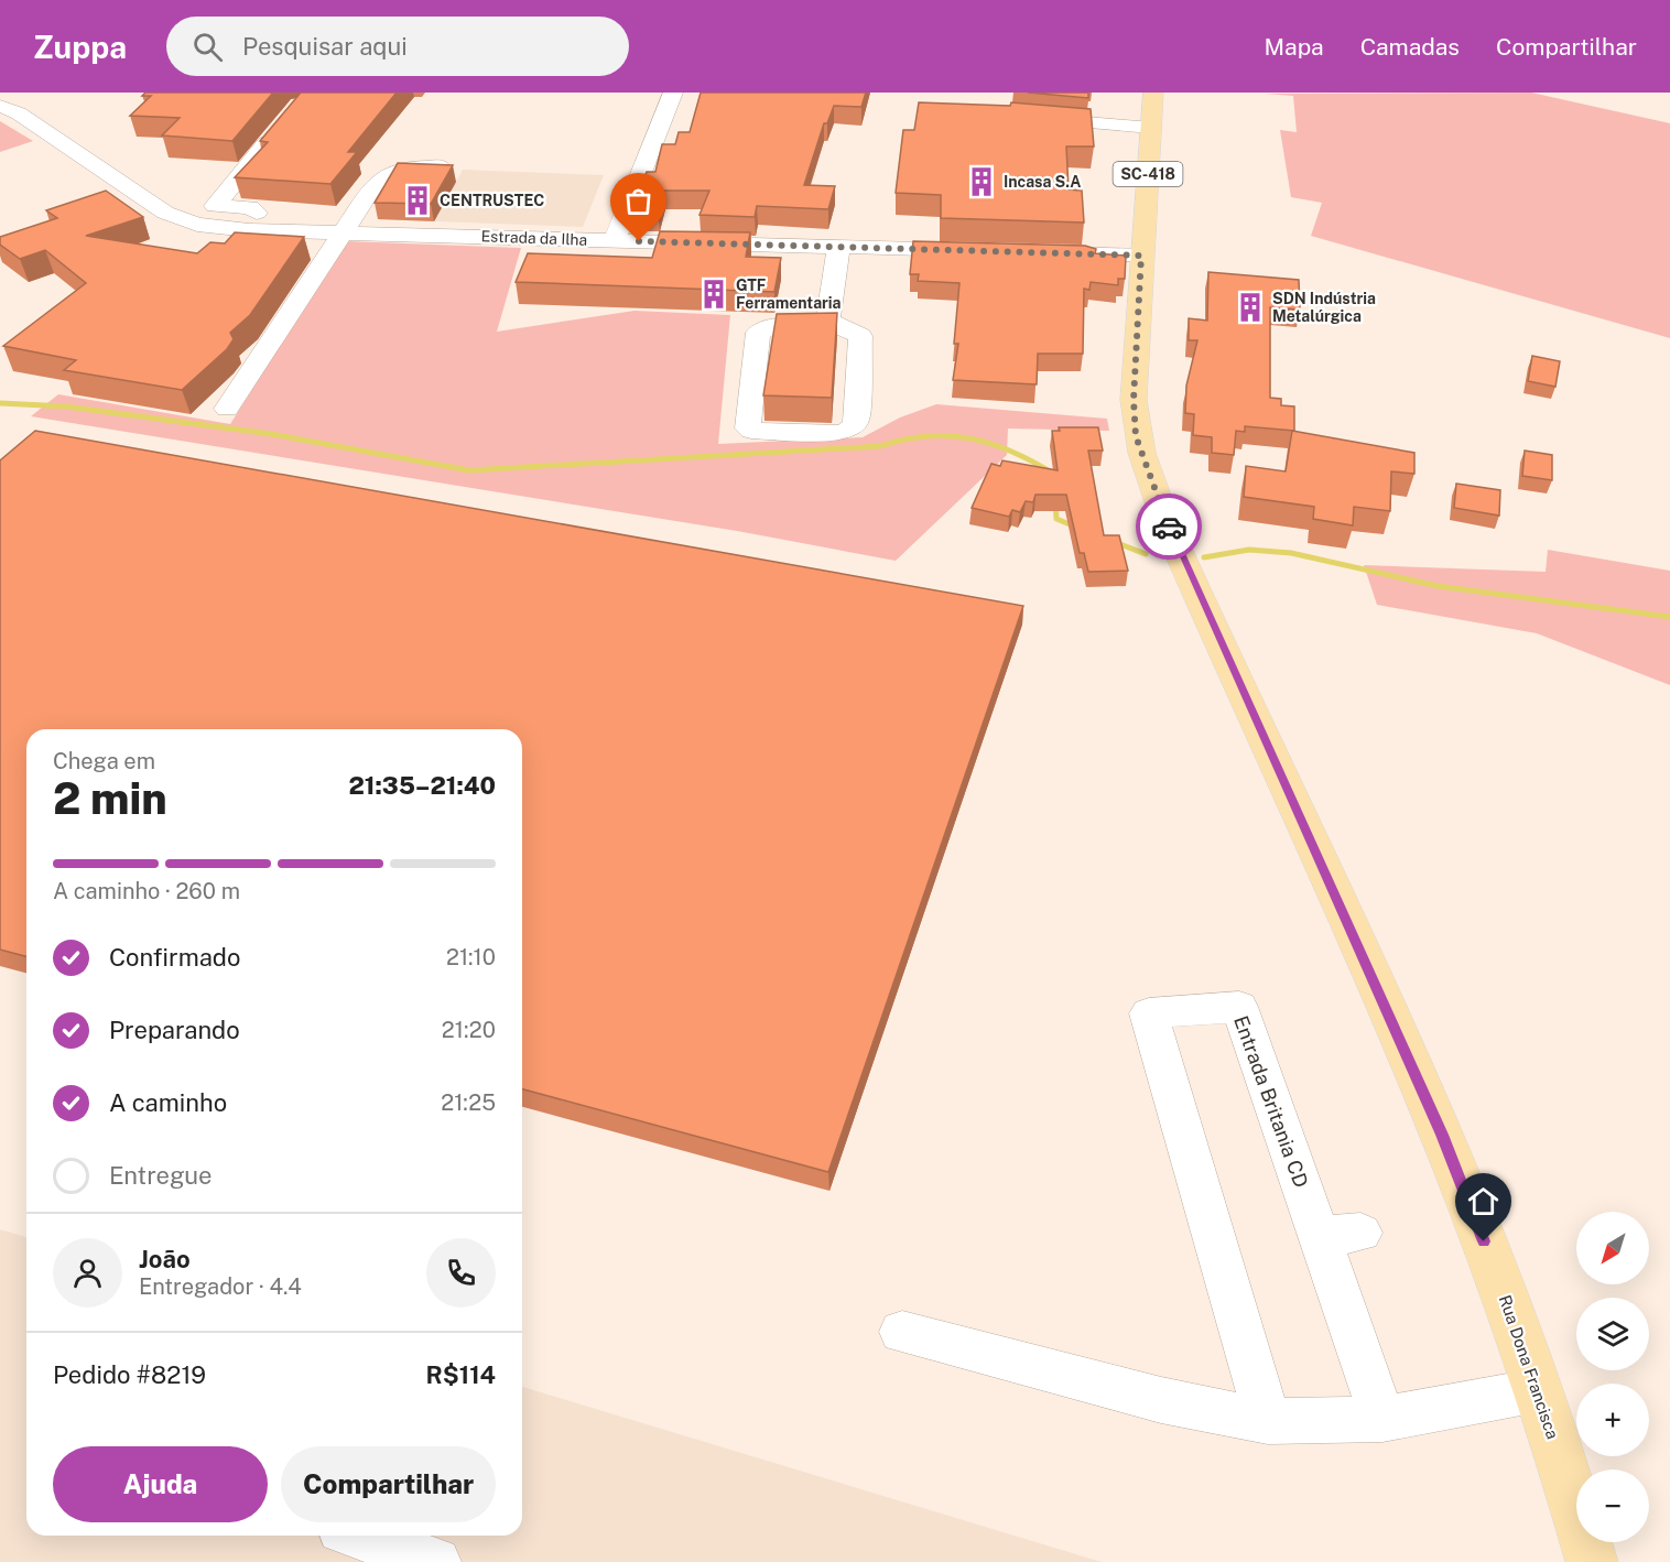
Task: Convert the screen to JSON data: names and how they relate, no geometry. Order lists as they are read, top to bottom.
{
  "streets": {
    "main road": ["SC-418", "Rua Dona Francisca"],
    "street": ["Estrada da Ilha", "Entrada Britania CD"]
  },
  "places": {
    "building": [
      "Incasa S.A",
      "CENTRUSTEC",
      "GTF Ferramentaria",
      "SDN Indústria Metalúrgica"
    ]
  },
  "north": "bottom left",
  "page": {
    "header": "Zuppa",
    "search": "Pesquisar aqui",
    "nav": ["Mapa", "Camadas", "Compartilhar"],
    "heading": ["2 min", "Chega em", "21:35–21:40"],
    "panel": [
      "João",
      "Entregador · 4.4",
      "Pedido #8219",
      "R$114"
    ],
    "bar": "A caminho · 260 m",
    "list": [
      ["Confirmado", "21:10"],
      ["Preparando", "21:20"],
      ["A caminho", "21:25"],
      "Entregue"
    ],
    "map_buttons": ["+", "−"],
    "buttons": ["Ajuda", "Compartilhar"]
  }
}
